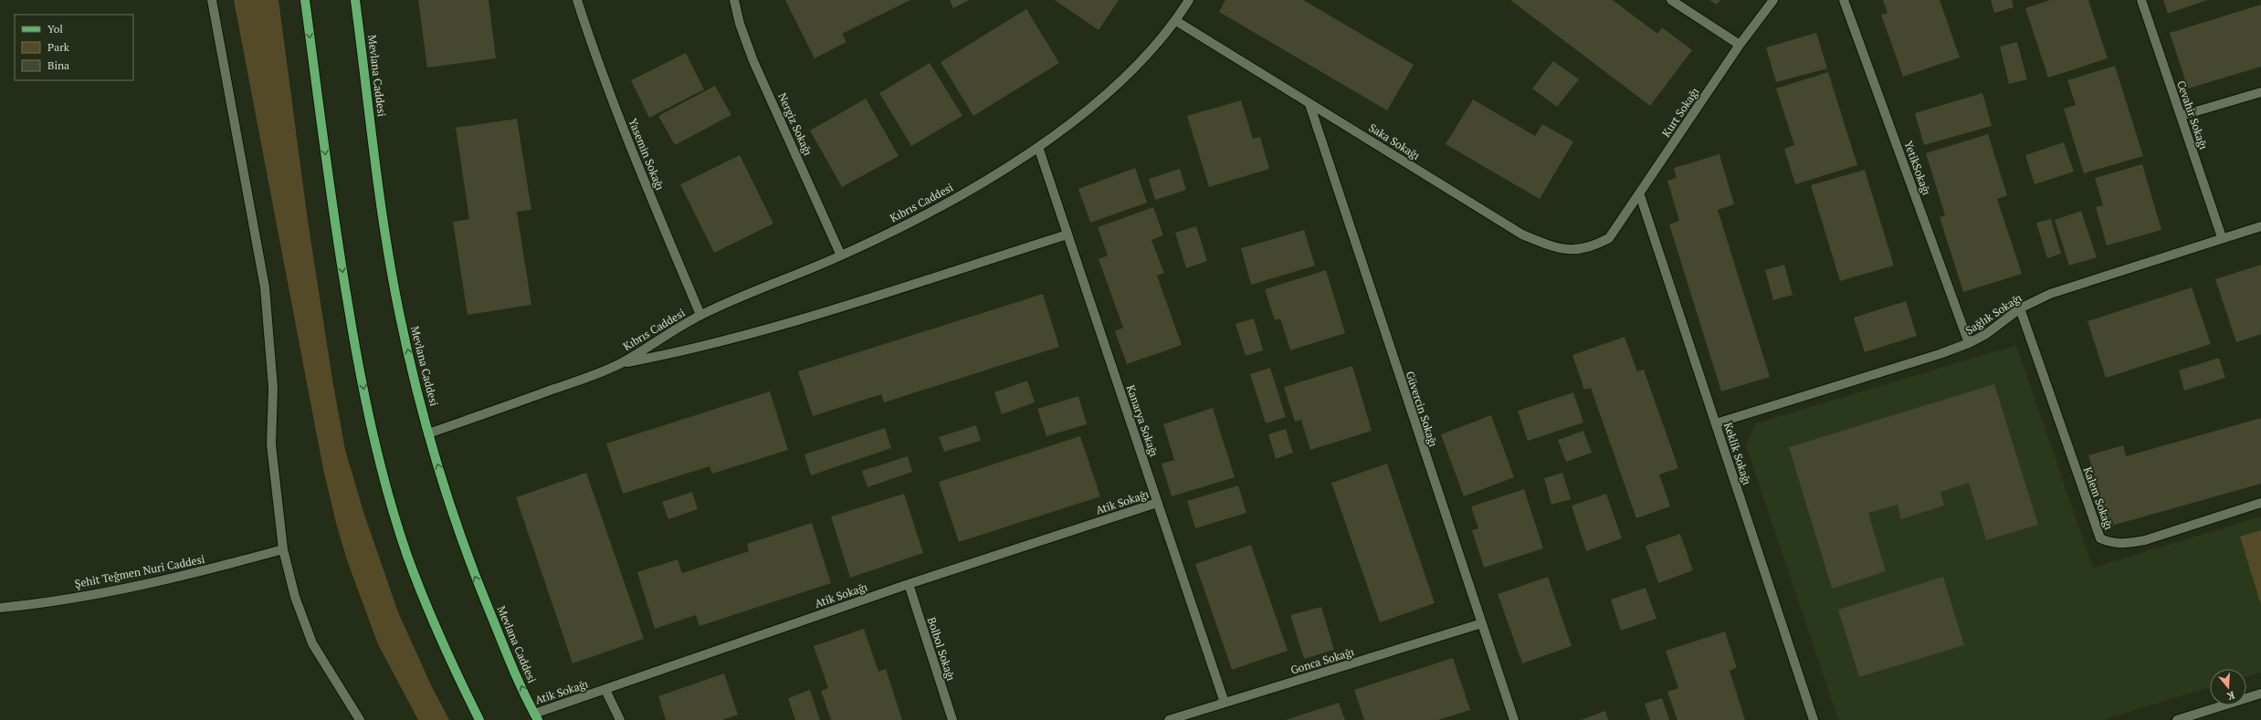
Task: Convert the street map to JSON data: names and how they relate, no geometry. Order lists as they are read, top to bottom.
{
  "streets": {
    "main road": ["Mevlana Caddesi"],
    "street": [
      "Kurt Sokağı",
      "Cevahir Sokağı",
      "Nergiz Sokağı",
      "Saka Sokağı",
      "Yasemin Sokağı",
      "YetikSokağı",
      "Kıbrıs Caddesi",
      "Sağlık Sokağı",
      "Güvercin Sokağı",
      "Kanarya Sokağı",
      "Keklik Sokağı",
      "Kalem Sokağı",
      "Atik Sokağı",
      "Şehit Teğmen Nuri Caddesi",
      "Bolbol Sokağı",
      "Gonca Sokağı"
    ]
  },
  "crossings": [
    ["Mevlana Caddesi", "Kıbrıs Caddesi"],
    ["Mevlana Caddesi", "Atik Sokağı"],
    ["Kurt Sokağı", "Saka Sokağı"],
    ["Kurt Sokağı", "Keklik Sokağı"],
    ["Cevahir Sokağı", "Sağlık Sokağı"],
    ["Nergiz Sokağı", "Kıbrıs Caddesi"],
    ["Saka Sokağı", "Kıbrıs Caddesi"],
    ["Saka Sokağı", "Güvercin Sokağı"],
    ["Yasemin Sokağı", "Kıbrıs Caddesi"],
    ["YetikSokağı", "Sağlık Sokağı"],
    ["Kıbrıs Caddesi", "Kanarya Sokağı"],
    ["Sağlık Sokağı", "Keklik Sokağı"],
    ["Sağlık Sokağı", "Kalem Sokağı"],
    ["Güvercin Sokağı", "Gonca Sokağı"],
    ["Kanarya Sokağı", "Atik Sokağı"],
    ["Kanarya Sokağı", "Gonca Sokağı"],
    ["Atik Sokağı", "Bolbol Sokağı"]
  ],
  "legend": ["Yol", "Park", "Bina"],
  "north": "bottom"
}
